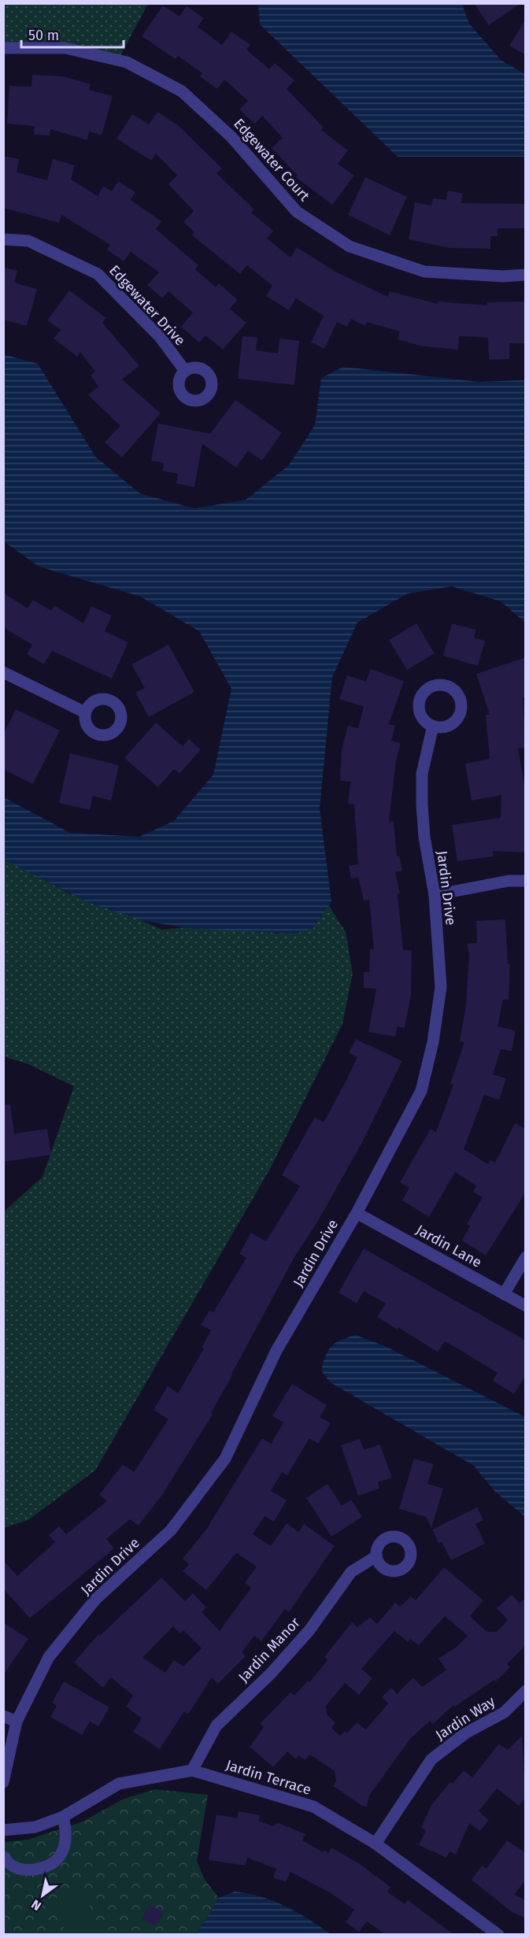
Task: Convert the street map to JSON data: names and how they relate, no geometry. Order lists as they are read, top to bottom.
{
  "streets": {
    "street": [
      "Edgewater Court",
      "Edgewater Drive",
      "Jardin Drive",
      "Jardin Lane",
      "Jardin Manor",
      "Jardin Way",
      "Jardin Terrace"
    ]
  },
  "crossings": [
    ["Jardin Drive", "Jardin Lane"],
    ["Jardin Manor", "Jardin Terrace"],
    ["Jardin Way", "Jardin Terrace"]
  ],
  "scale_bar": "50 m",
  "north": "bottom left"
}
